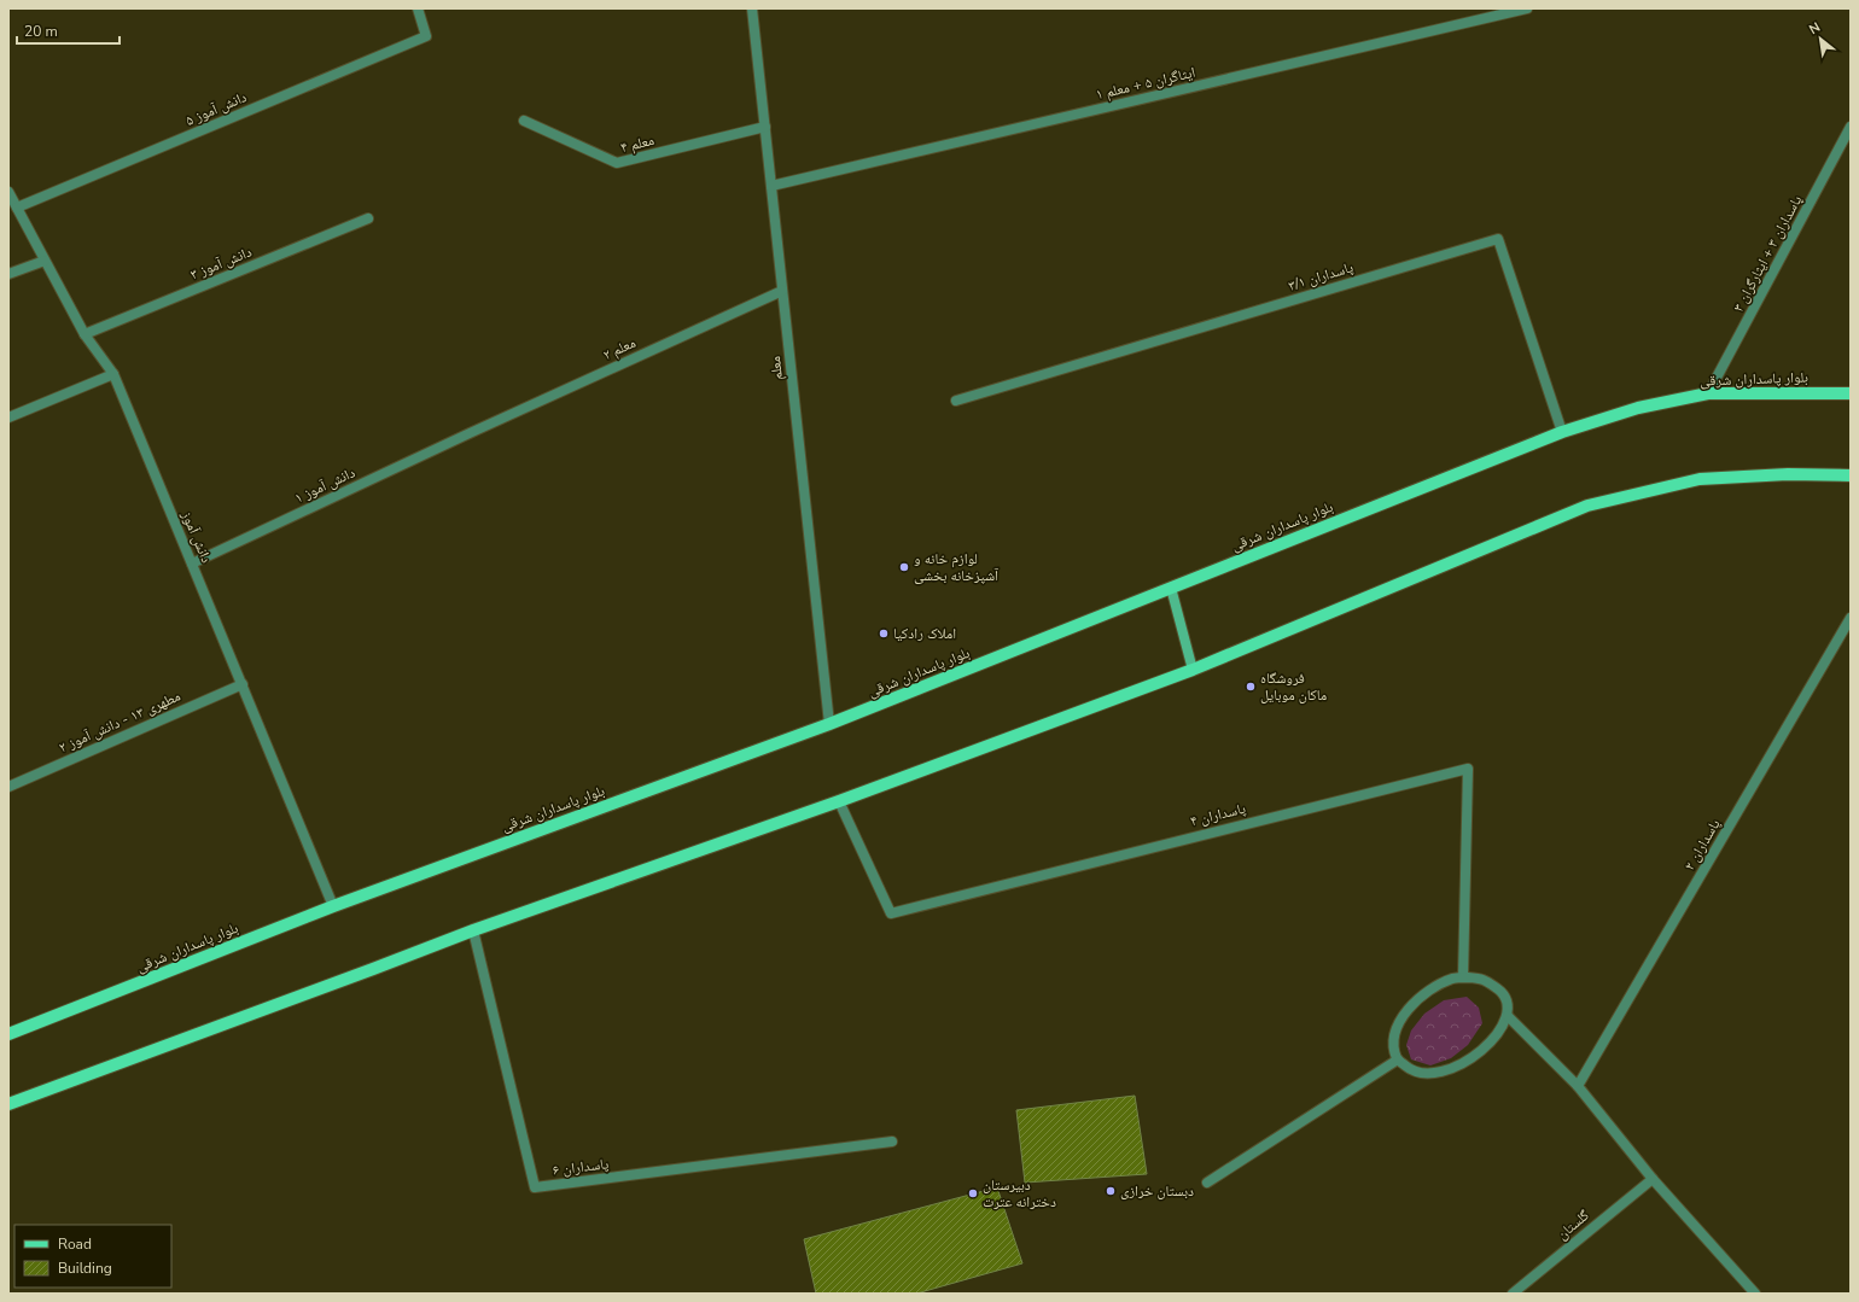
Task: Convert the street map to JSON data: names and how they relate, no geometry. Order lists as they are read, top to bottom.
{
  "streets": {
    "main road": ["بلوار پاسداران شرقی"],
    "street": [
      "ایثاگران ۵ + معلم ۱",
      "دانش آموز ۵",
      "معلم ۴",
      "پاسداران ۳ + ایثارگران ۳",
      "دانش آموز ۳",
      "پاسداران ۳/۱",
      "معلم ۲",
      "معلم",
      "دانش آموز ۱",
      "دانش آموز",
      "مطهری ۱۳ - دانش آموز ۲",
      "پاسداران ۴",
      "پاسداران ۲",
      "پاسداران ۶",
      "گلستان"
    ]
  },
  "crossings": [
    ["ایثاگران ۵ + معلم ۱", "معلم"],
    ["دانش آموز ۵", "دانش آموز"],
    ["معلم ۴", "معلم"],
    ["پاسداران ۳ + ایثارگران ۳", "بلوار پاسداران شرقی"],
    ["دانش آموز ۳", "دانش آموز"],
    ["پاسداران ۳/۱", "بلوار پاسداران شرقی"],
    ["معلم ۲", "معلم"],
    ["معلم ۲", "دانش آموز ۱"],
    ["معلم", "بلوار پاسداران شرقی"],
    ["بلوار پاسداران شرقی", "دانش آموز"],
    ["دانش آموز ۱", "دانش آموز"],
    ["دانش آموز", "مطهری ۱۳ - دانش آموز ۲"]
  ],
  "places": [
    "لوازم خانه و آشپزخانه بخشی",
    "املاک رادکیا",
    "فروشگاه ماکان موبایل",
    "دبستان خرازی",
    "دبیرستان دخترانه عترت"
  ],
  "legend": ["Road", "Building"],
  "scale_bar": "20 m",
  "north": "top left"
}
